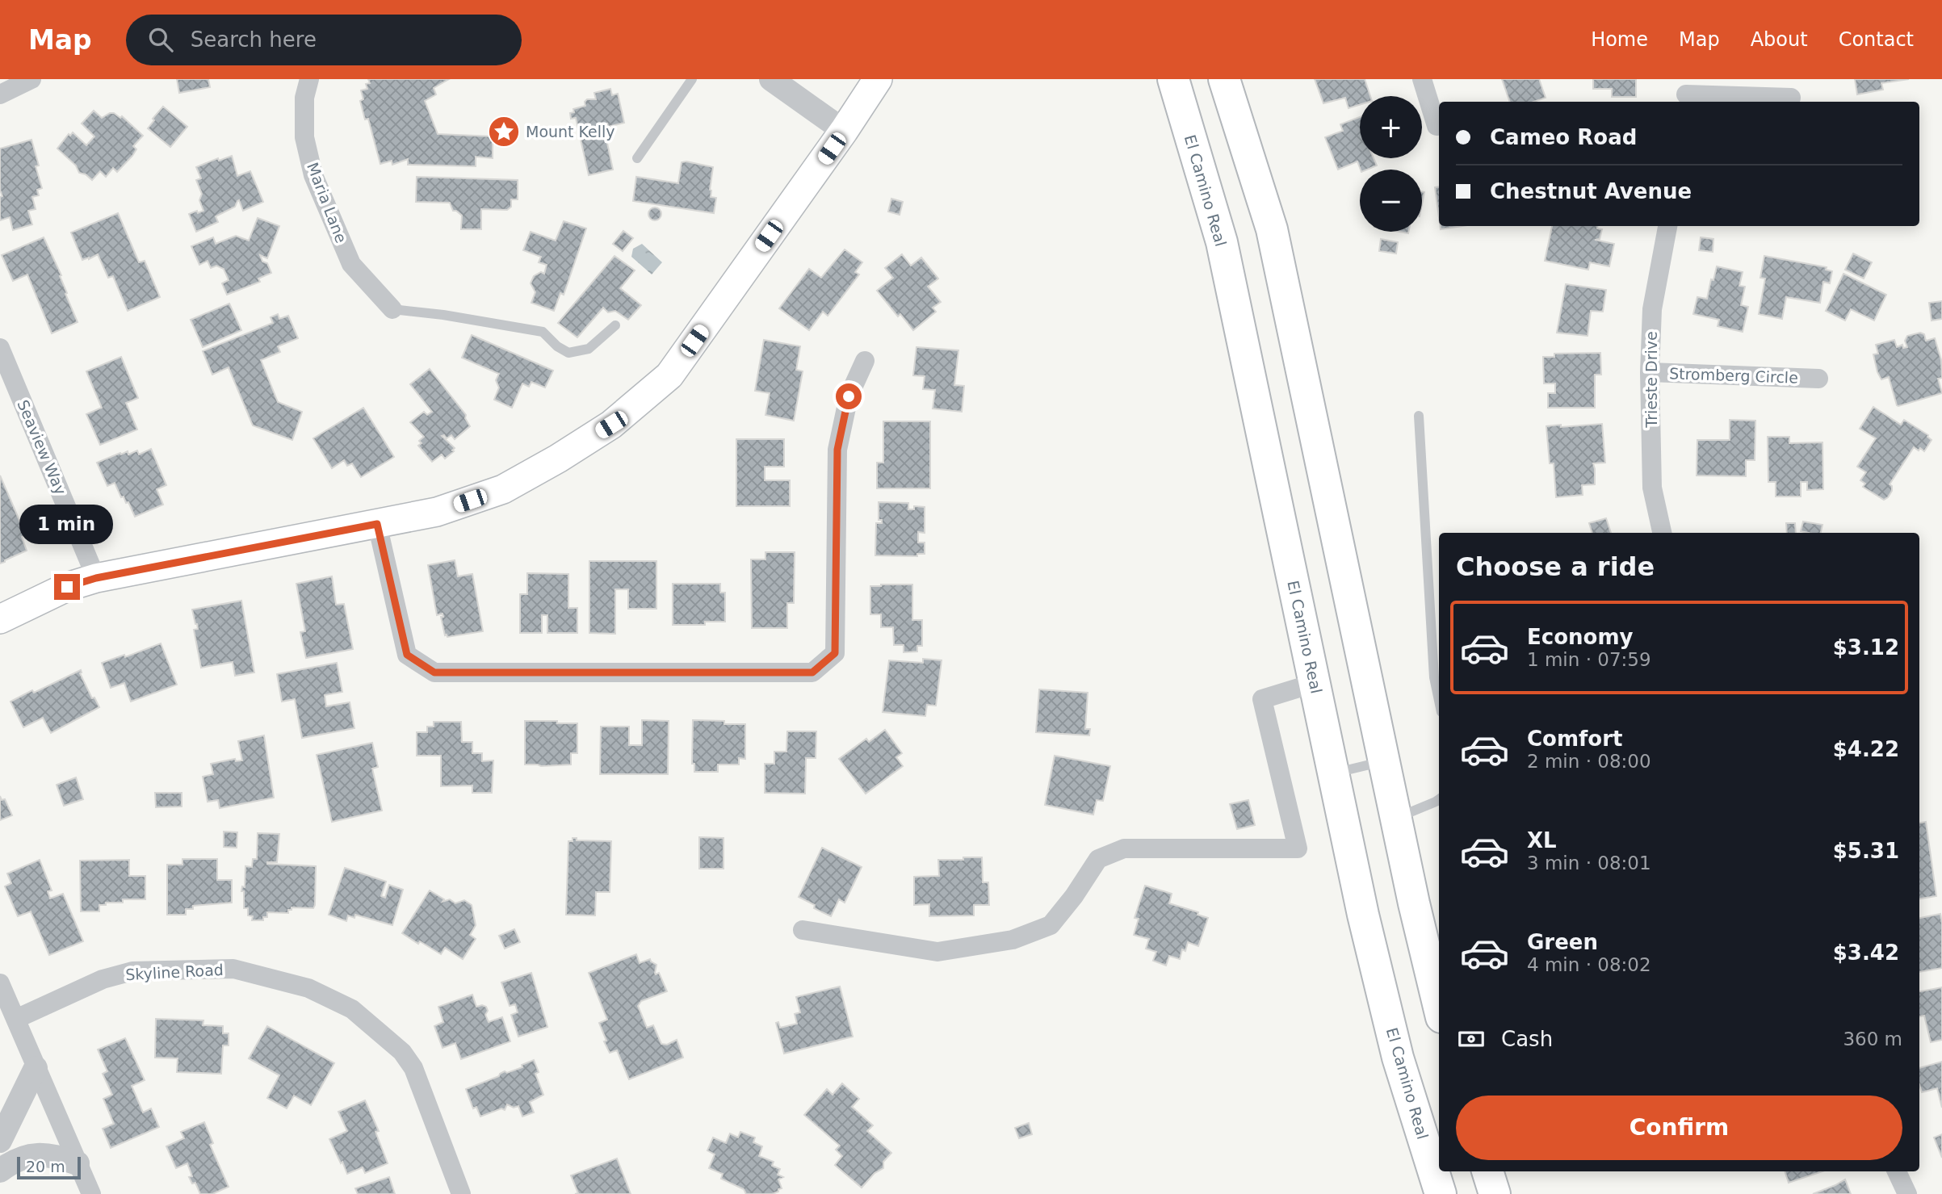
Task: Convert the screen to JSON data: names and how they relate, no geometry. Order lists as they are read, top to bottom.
{
  "streets": {
    "main road": ["El Camino Real"],
    "street": [
      "Maria Lane",
      "Stromberg Circle",
      "Trieste Drive",
      "Seaview Way",
      "Skyline Road"
    ]
  },
  "crossings": [
    ["Stromberg Circle", "Trieste Drive"]
  ],
  "places": {
    "place": ["Mount Kelly"]
  },
  "scale_bar": "20 m",
  "page": {
    "header": "Map",
    "search": "Search here",
    "nav": [
      "Home",
      "Map",
      "About",
      "Contact"
    ],
    "map_buttons": ["+", "−"],
    "banner": ["Cameo Road", "Chestnut Avenue"],
    "bubble": "1 min",
    "heading": "Choose a ride",
    "list": [
      {
        "name": "Economy",
        "note": "1 min · 07:59",
        "value": "$3.12"
      },
      {
        "name": "Comfort",
        "note": "2 min · 08:00",
        "value": "$4.22"
      },
      {
        "name": "XL",
        "note": "3 min · 08:01",
        "value": "$5.31"
      },
      {
        "name": "Green",
        "note": "4 min · 08:02",
        "value": "$3.42"
      }
    ],
    "pay": ["Cash", "360 m"],
    "buttons": "Confirm",
    "scale": "20 m"
  }
}
